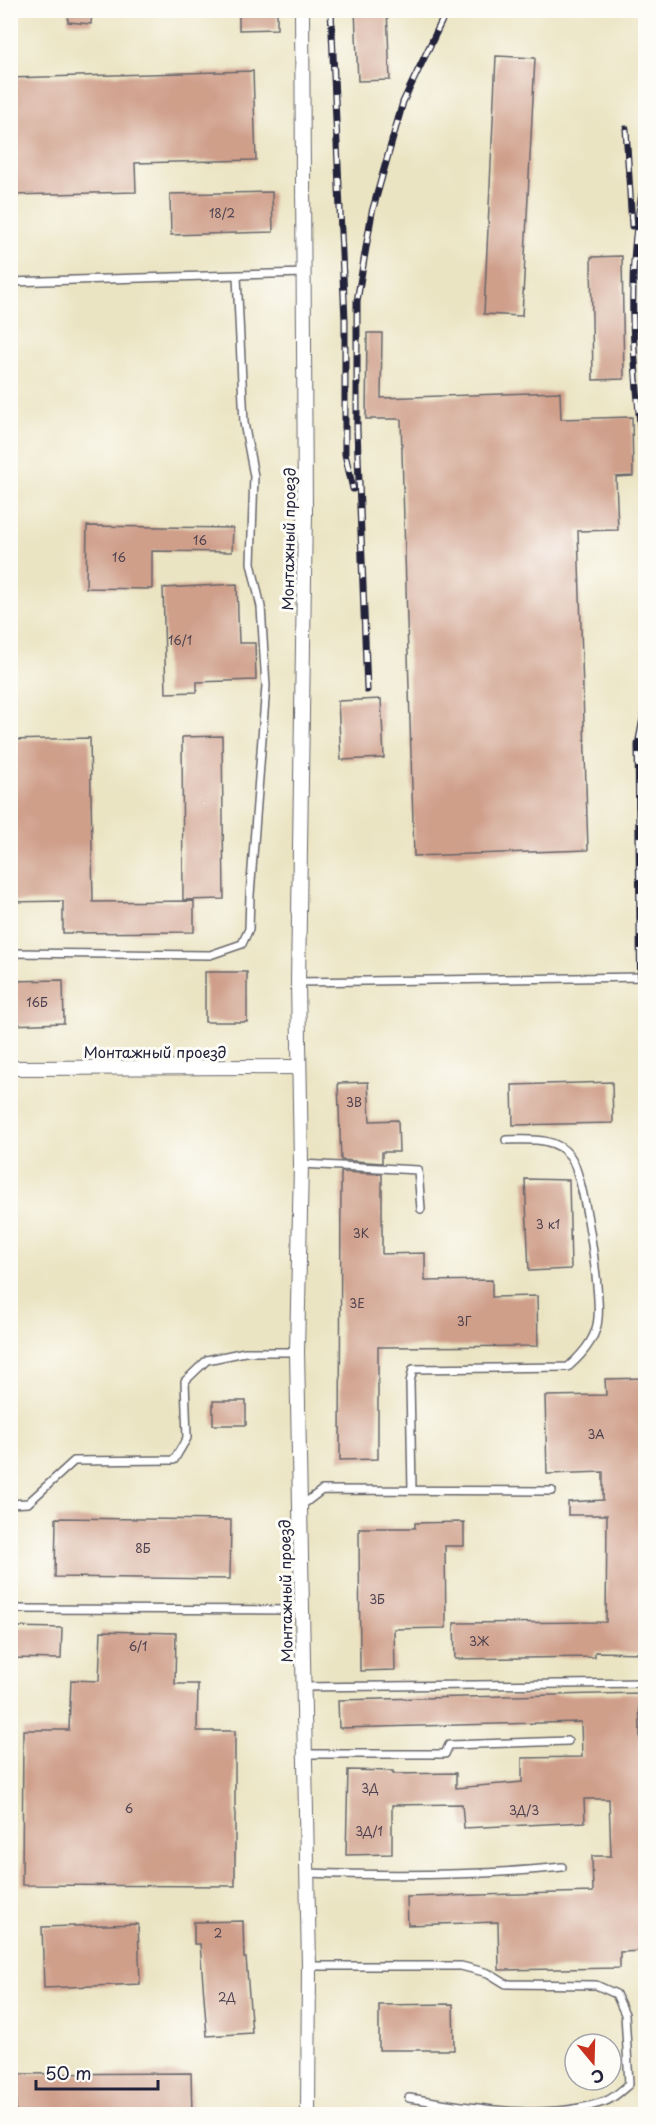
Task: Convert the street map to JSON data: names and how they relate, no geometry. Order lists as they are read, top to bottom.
{
  "streets": {
    "street": ["Монтажный проезд"]
  },
  "house_numbers": [
    "18/2",
    "16",
    "16",
    "16/1",
    "16Б",
    "3В",
    "3 к1",
    "3К",
    "3Е",
    "3Г",
    "3А",
    "8Б",
    "3Б",
    "3Ж",
    "6/1",
    "3Д",
    "6",
    "3Д/3",
    "3Д/1",
    "2",
    "2Д"
  ],
  "scale_bar": "50 m",
  "north": "bottom"
}
